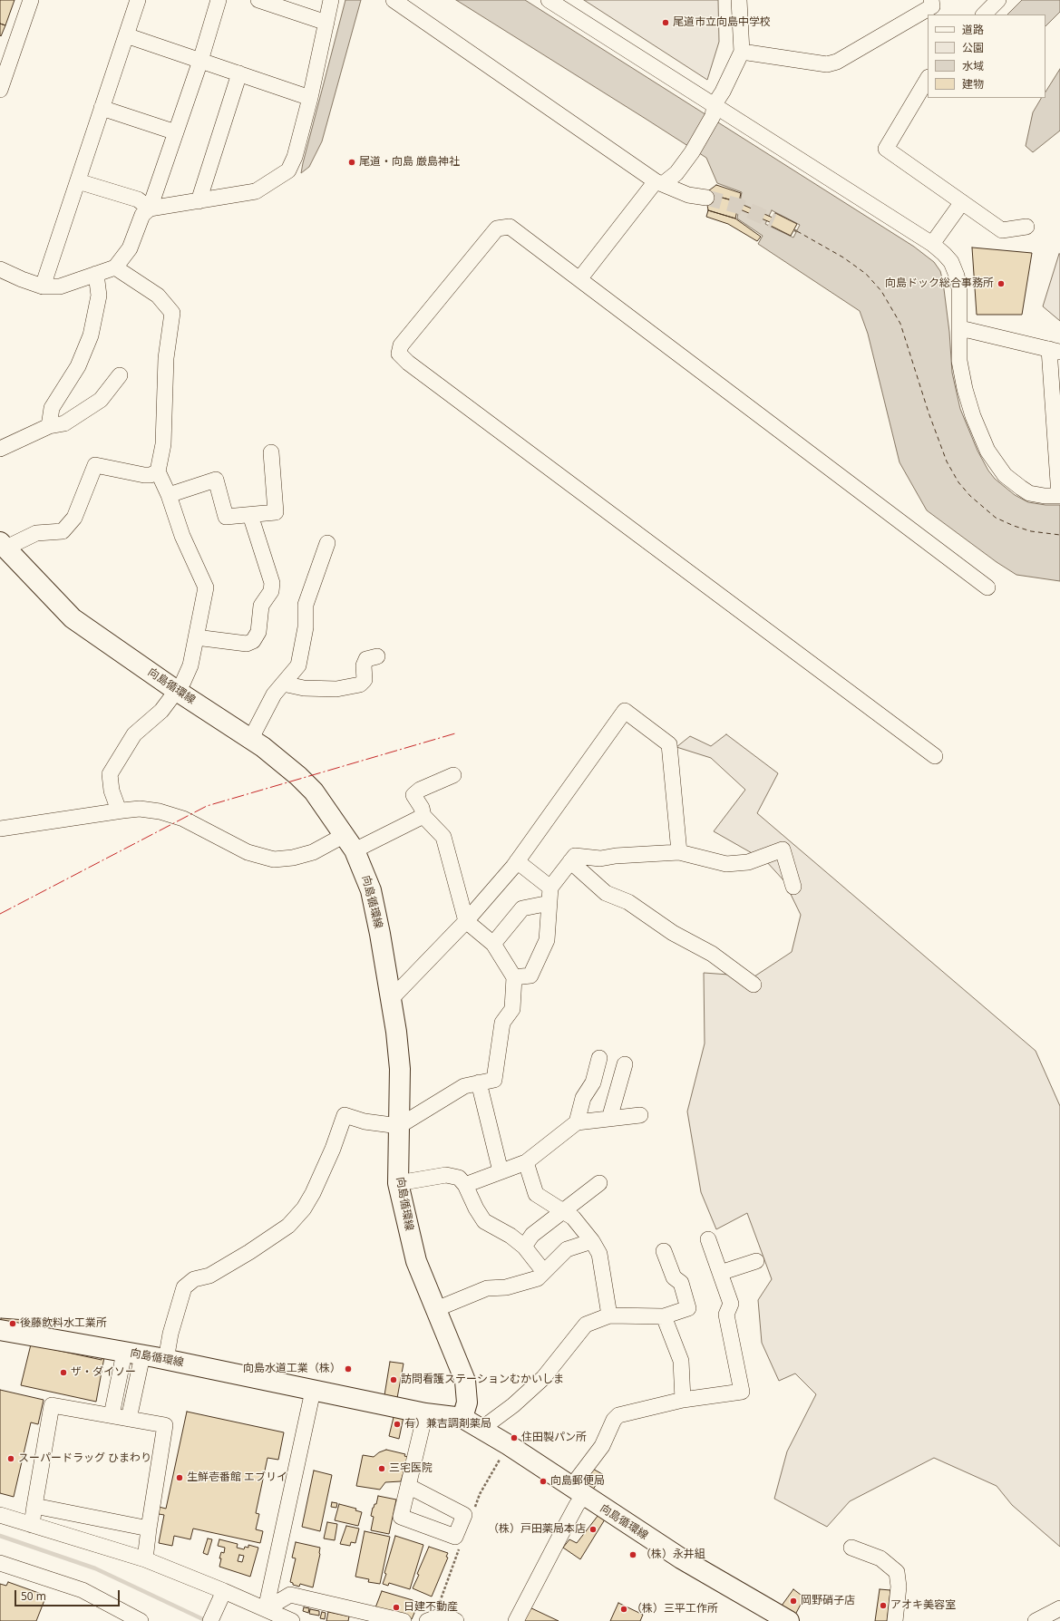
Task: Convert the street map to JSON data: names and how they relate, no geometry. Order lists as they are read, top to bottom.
{
  "streets": {
    "main road": ["向島循環線"]
  },
  "places": [
    "尾道市立向島中学校",
    "尾道・向島 厳島神社",
    "向島ドック総合事務所",
    "後藤飲料水工業所",
    "向島水道工業（株）",
    "ザ・ダイソー",
    "訪問看護ステーションむかいしま",
    "有）兼吉調剤薬局",
    "住田製パン所",
    "スーパードラッグ ひまわり",
    "三宅医院",
    "生鮮壱番館 エブリイ",
    "向島郵便局",
    "（株）戸田薬局本店",
    "（株）永井組",
    "岡野硝子店",
    "アオキ美容室",
    "日建不動産",
    "（株）三平工作所"
  ],
  "legend": [
    "道路",
    "公園",
    "水域",
    "建物"
  ],
  "scale_bar": "50 m"
}
